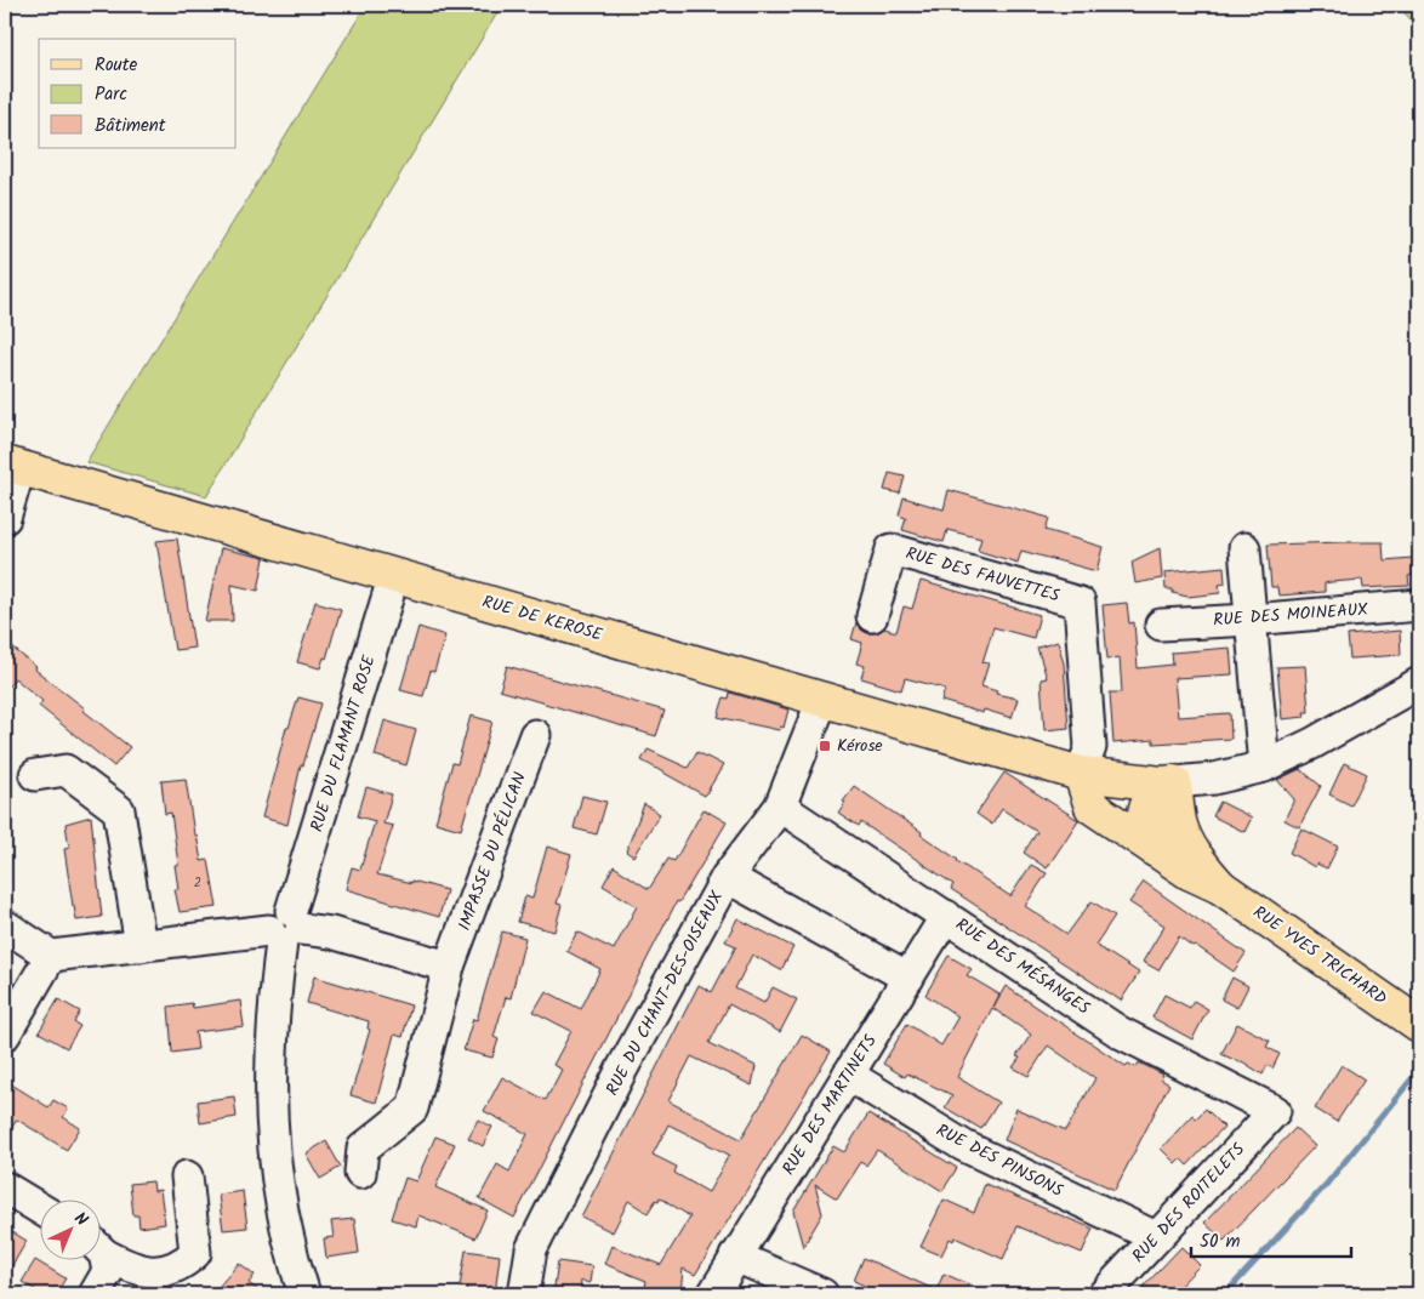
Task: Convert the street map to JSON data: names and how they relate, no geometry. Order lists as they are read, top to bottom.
{
  "streets": {
    "main road": ["RUE DE KEROSE", "RUE YVES TRICHARD"],
    "street": [
      "RUE DES FAUVETTES",
      "RUE DES MOINEAUX",
      "RUE DU FLAMANT ROSE",
      "IMPASSE DU PÉLICAN",
      "RUE DES MÉSANGES",
      "RUE DU CHANT-DES-OISEAUX",
      "RUE DES MARTINETS",
      "RUE DES PINSONS",
      "RUE DES ROITELETS"
    ]
  },
  "crossings": [
    ["RUE DES FAUVETTES", "RUE DE KEROSE"],
    ["RUE DE KEROSE", "RUE DU FLAMANT ROSE"],
    ["RUE DE KEROSE", "RUE DU CHANT-DES-OISEAUX"],
    ["RUE DES MÉSANGES", "RUE DU CHANT-DES-OISEAUX"],
    ["RUE DES MÉSANGES", "RUE DES MARTINETS"],
    ["RUE DES MÉSANGES", "RUE DES ROITELETS"],
    ["RUE DES MARTINETS", "RUE DES PINSONS"],
    ["RUE DES PINSONS", "RUE DES ROITELETS"]
  ],
  "places": {
    "transit": ["Kérose"]
  },
  "house_numbers": ["2"],
  "legend": ["Route", "Parc", "Bâtiment"],
  "scale_bar": "50 m",
  "north": "top right"
}
